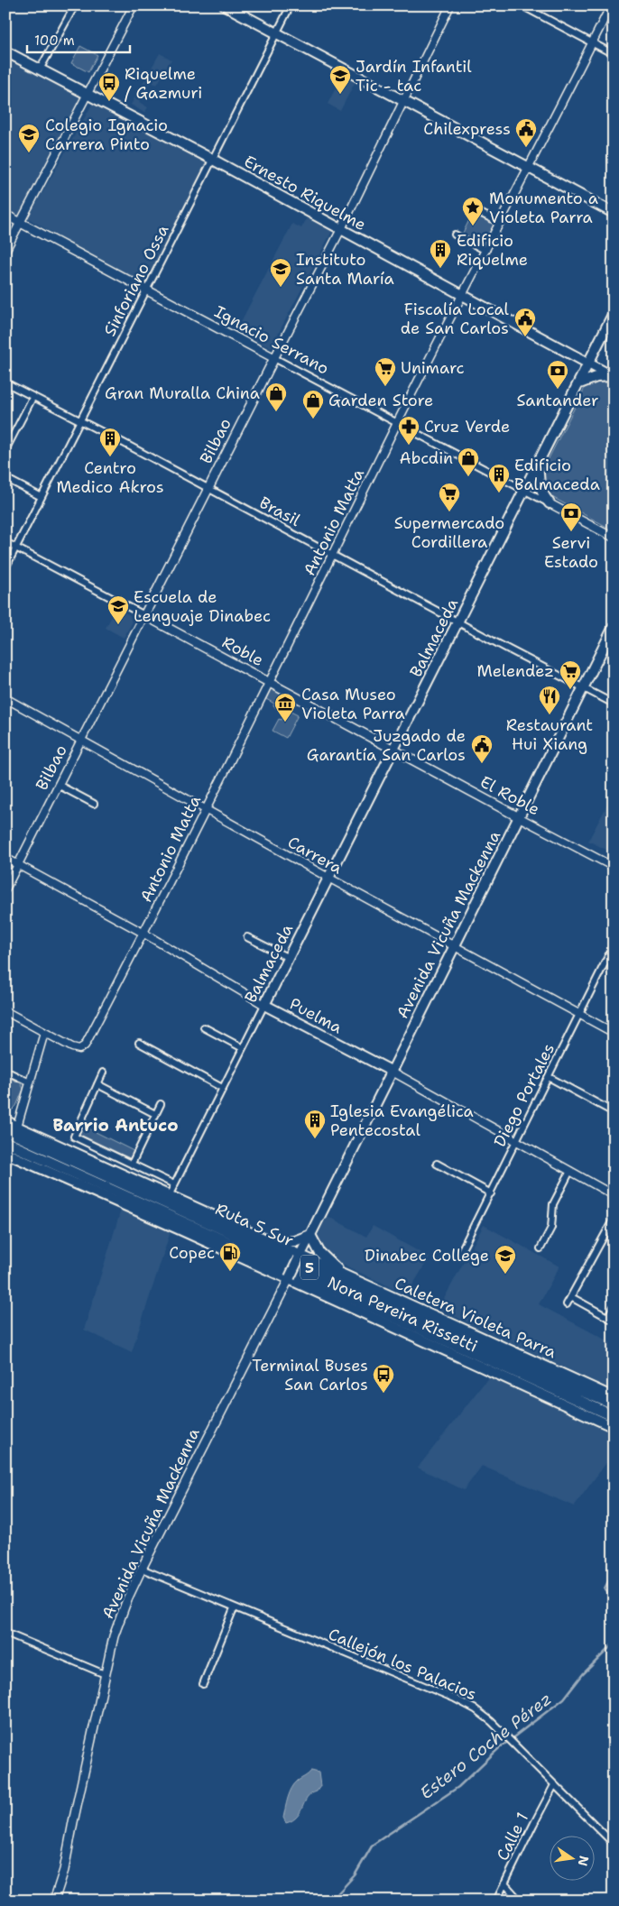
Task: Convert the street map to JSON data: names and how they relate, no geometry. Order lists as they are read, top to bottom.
{
  "streets": {
    "highway": ["Ruta 5 Sur", "5"],
    "main road": [
      "Ernesto Riquelme",
      "Ignacio Serrano",
      "Bilbao",
      "Balmaceda",
      "Roble",
      "El Roble",
      "Avenida Vicuña Mackenna",
      "Puelma",
      "Nora Pereira Rissetti",
      "Caletera Violeta Parra"
    ],
    "street": [
      "Sinforiano Ossa",
      "Brasil",
      "Antonio Matta",
      "Carrera",
      "Diego Portales",
      "Callejón los Palacios",
      "Calle 1"
    ]
  },
  "crossings": [
    ["Ernesto Riquelme", "Sinforiano Ossa"],
    ["Ernesto Riquelme", "Bilbao"],
    ["Ernesto Riquelme", "Antonio Matta"],
    ["Ernesto Riquelme", "Balmaceda"],
    ["Sinforiano Ossa", "Ignacio Serrano"],
    ["Sinforiano Ossa", "Brasil"],
    ["Sinforiano Ossa", "Roble"],
    ["Ignacio Serrano", "Bilbao"],
    ["Ignacio Serrano", "Antonio Matta"],
    ["Ignacio Serrano", "Balmaceda"],
    ["Bilbao", "Brasil"],
    ["Bilbao", "Roble"],
    ["Bilbao", "Carrera"],
    ["Bilbao", "Puelma"],
    ["Brasil", "Antonio Matta"],
    ["Brasil", "Balmaceda"],
    ["Brasil", "Avenida Vicuña Mackenna"],
    ["Antonio Matta", "Roble"],
    ["Antonio Matta", "Carrera"],
    ["Antonio Matta", "Puelma"],
    ["Balmaceda", "Roble"],
    ["Balmaceda", "El Roble"],
    ["Balmaceda", "Carrera"],
    ["Balmaceda", "Puelma"],
    ["Balmaceda", "Caletera Violeta Parra"],
    ["Roble", "El Roble"],
    ["El Roble", "Avenida Vicuña Mackenna"],
    ["Carrera", "Avenida Vicuña Mackenna"],
    ["Carrera", "Diego Portales"],
    ["Avenida Vicuña Mackenna", "Puelma"],
    ["Avenida Vicuña Mackenna", "Nora Pereira Rissetti"],
    ["Avenida Vicuña Mackenna", "Caletera Violeta Parra"],
    ["Avenida Vicuña Mackenna", "Callejón los Palacios"],
    ["Puelma", "Diego Portales"],
    ["Callejón los Palacios", "Calle 1"]
  ],
  "districts": ["Barrio Antuco"],
  "water": ["Estero Coche Pérez"],
  "places": {
    "school or university": [
      "Jardín Infantil Tic - tac",
      "Colegio Ignacio Carrera Pinto",
      "Instituto Santa María",
      "Escuela de Lenguaje Dinabec",
      "Dinabec College"
    ],
    "bus stop": ["Riquelme / Gazmuri", "Terminal Buses San Carlos"],
    "public building": ["Chilexpress", "Fiscalía Local de San Carlos", "Juzgado de Garantía San Carlos"],
    "place": ["Monumento a Violeta Parra"],
    "building": [
      "Edificio Riquelme",
      "Centro Medico Akros",
      "Edificio Balmaceda",
      "Iglesia Evangélica Pentecostal"
    ],
    "supermarket": ["Unimarc", "Supermercado Cordillera", "Melendez"],
    "bank": ["Santander", "Servi Estado"],
    "shop": ["Gran Muralla China", "Garden Store", "Abcdin"],
    "pharmacy": ["Cruz Verde"],
    "restaurant": ["Restaurant Hui Xiang"],
    "museum": ["Casa Museo Violeta Parra"],
    "fuel station": ["Copec"]
  },
  "scale_bar": "100 m",
  "north": "right"
}
